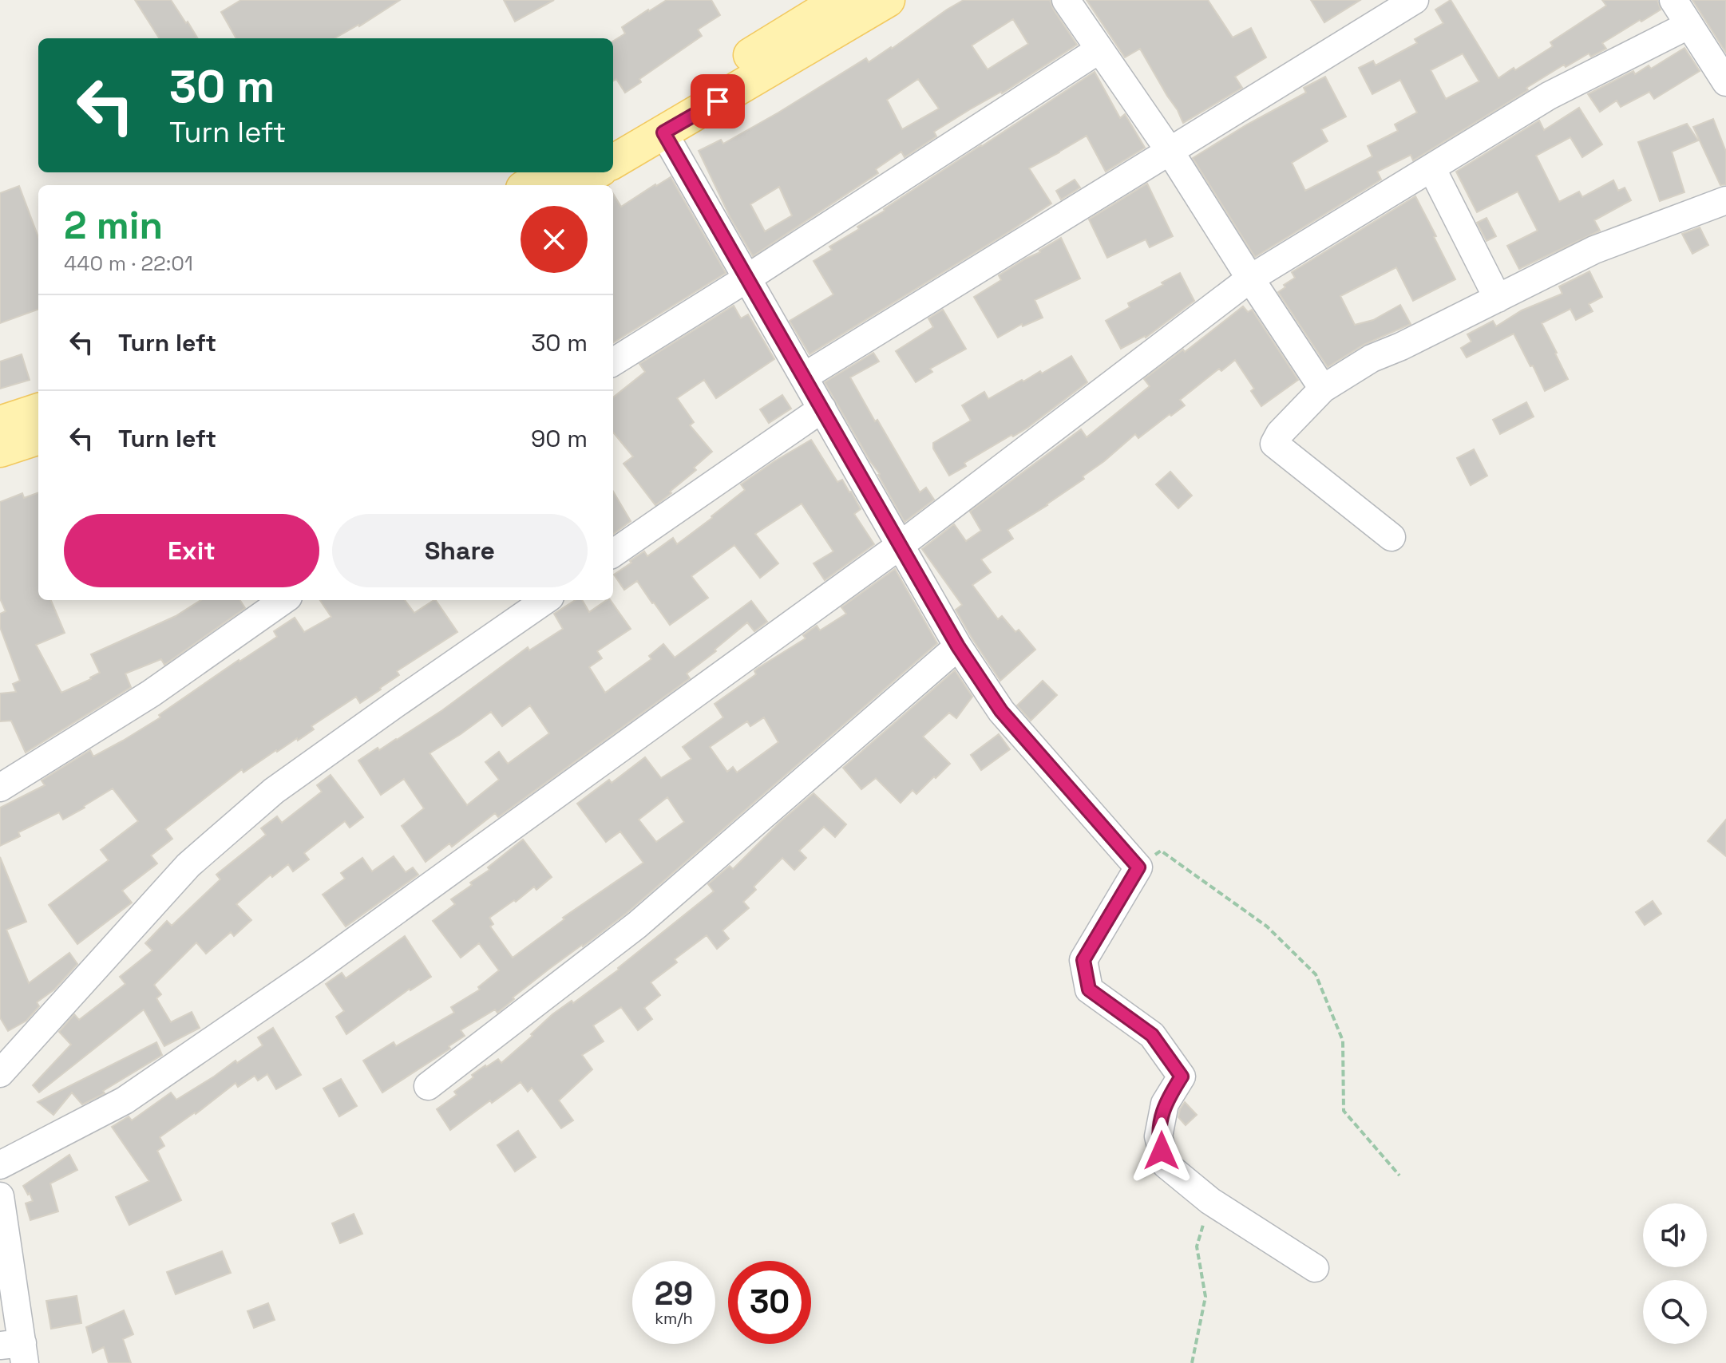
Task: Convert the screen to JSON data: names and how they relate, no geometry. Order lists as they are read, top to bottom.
{
  "page": {
    "turn": ["30 m", "Turn left"],
    "heading": ["2 min", "440 m · 22:01"],
    "list": [
      {
        "name": "Turn left",
        "value": "30 m"
      },
      {
        "name": "Turn left",
        "value": "90 m"
      }
    ],
    "buttons": ["Exit", "Share"],
    "speed": "29 km/h",
    "limit": "30"
  }
}
